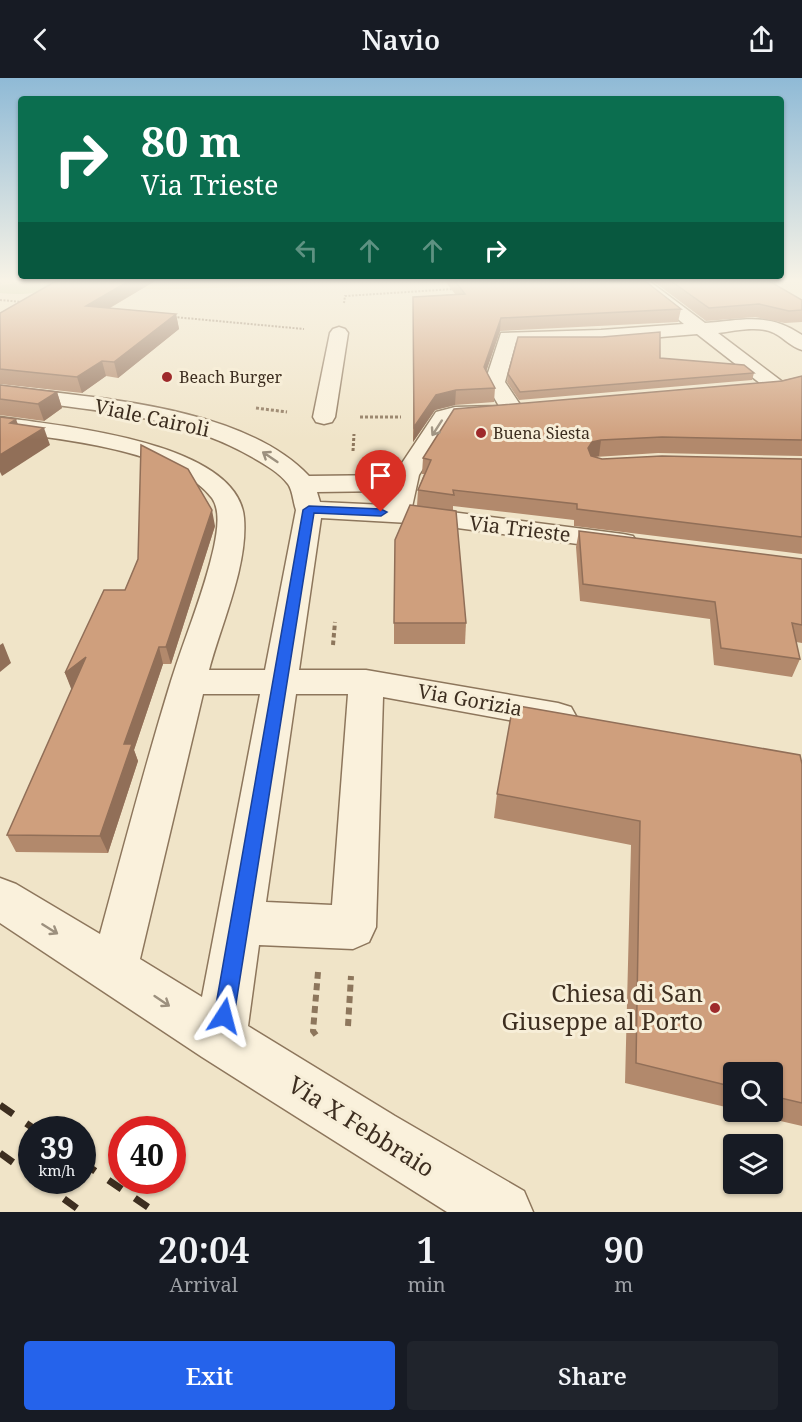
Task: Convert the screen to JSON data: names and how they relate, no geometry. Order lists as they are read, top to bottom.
{
  "streets": {
    "street": [
      "Viale Cairoli",
      "Via Trieste",
      "Via Gorizia",
      "Via X Febbraio"
    ]
  },
  "crossings": [
    ["Viale Cairoli", "Via Trieste"]
  ],
  "one_way": ["Viale Cairoli", "Via X Febbraio"],
  "places": ["Beach Burger", "Buena Siesta", "Chiesa di San Giuseppe al Porto"],
  "page": {
    "header": "Navio",
    "turn": ["80 m", "Via Trieste"],
    "speed": "39 km/h",
    "limit": "40",
    "eta": [
      "20:04",
      "Arrival",
      "1",
      "min",
      "90",
      "m"
    ],
    "buttons": ["Exit", "Share"]
  }
}
